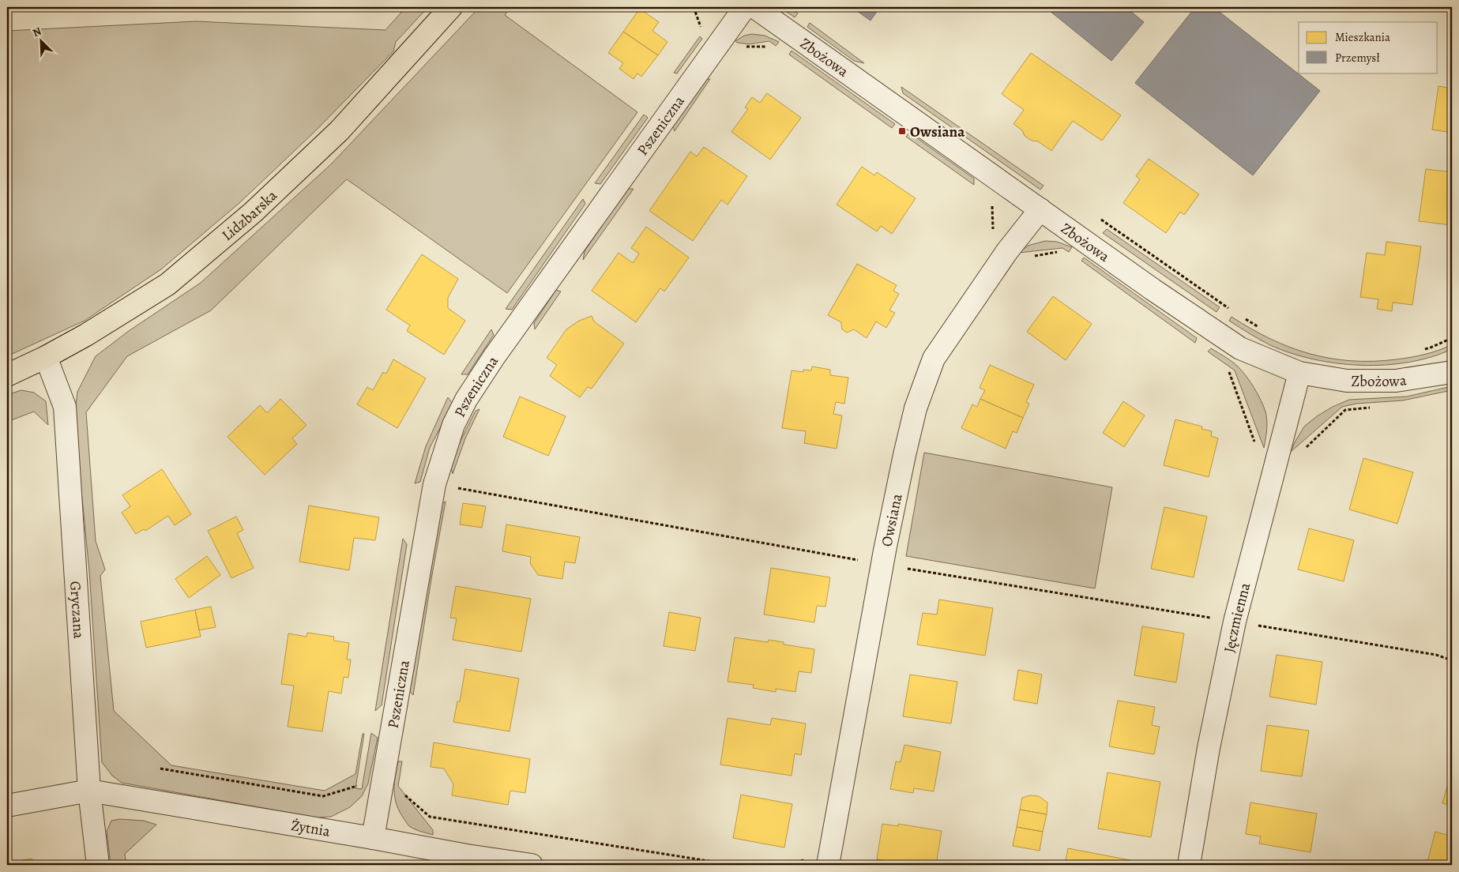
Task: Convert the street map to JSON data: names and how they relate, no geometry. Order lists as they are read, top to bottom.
{
  "streets": {
    "main road": ["Lidzbarska"],
    "street": [
      "Zbożowa",
      "Pszeniczna",
      "Owsiana",
      "Gryczana",
      "Jęczmienna",
      "Żytnia"
    ]
  },
  "crossings": [
    ["Zbożowa", "Owsiana"],
    ["Zbożowa", "Jęczmienna"],
    ["Pszeniczna", "Żytnia"],
    ["Lidzbarska", "Gryczana"],
    ["Gryczana", "Żytnia"]
  ],
  "places": {
    "transit": ["Owsiana"]
  },
  "legend": ["Mieszkania", "Przemysł"],
  "north": "top left"
}
